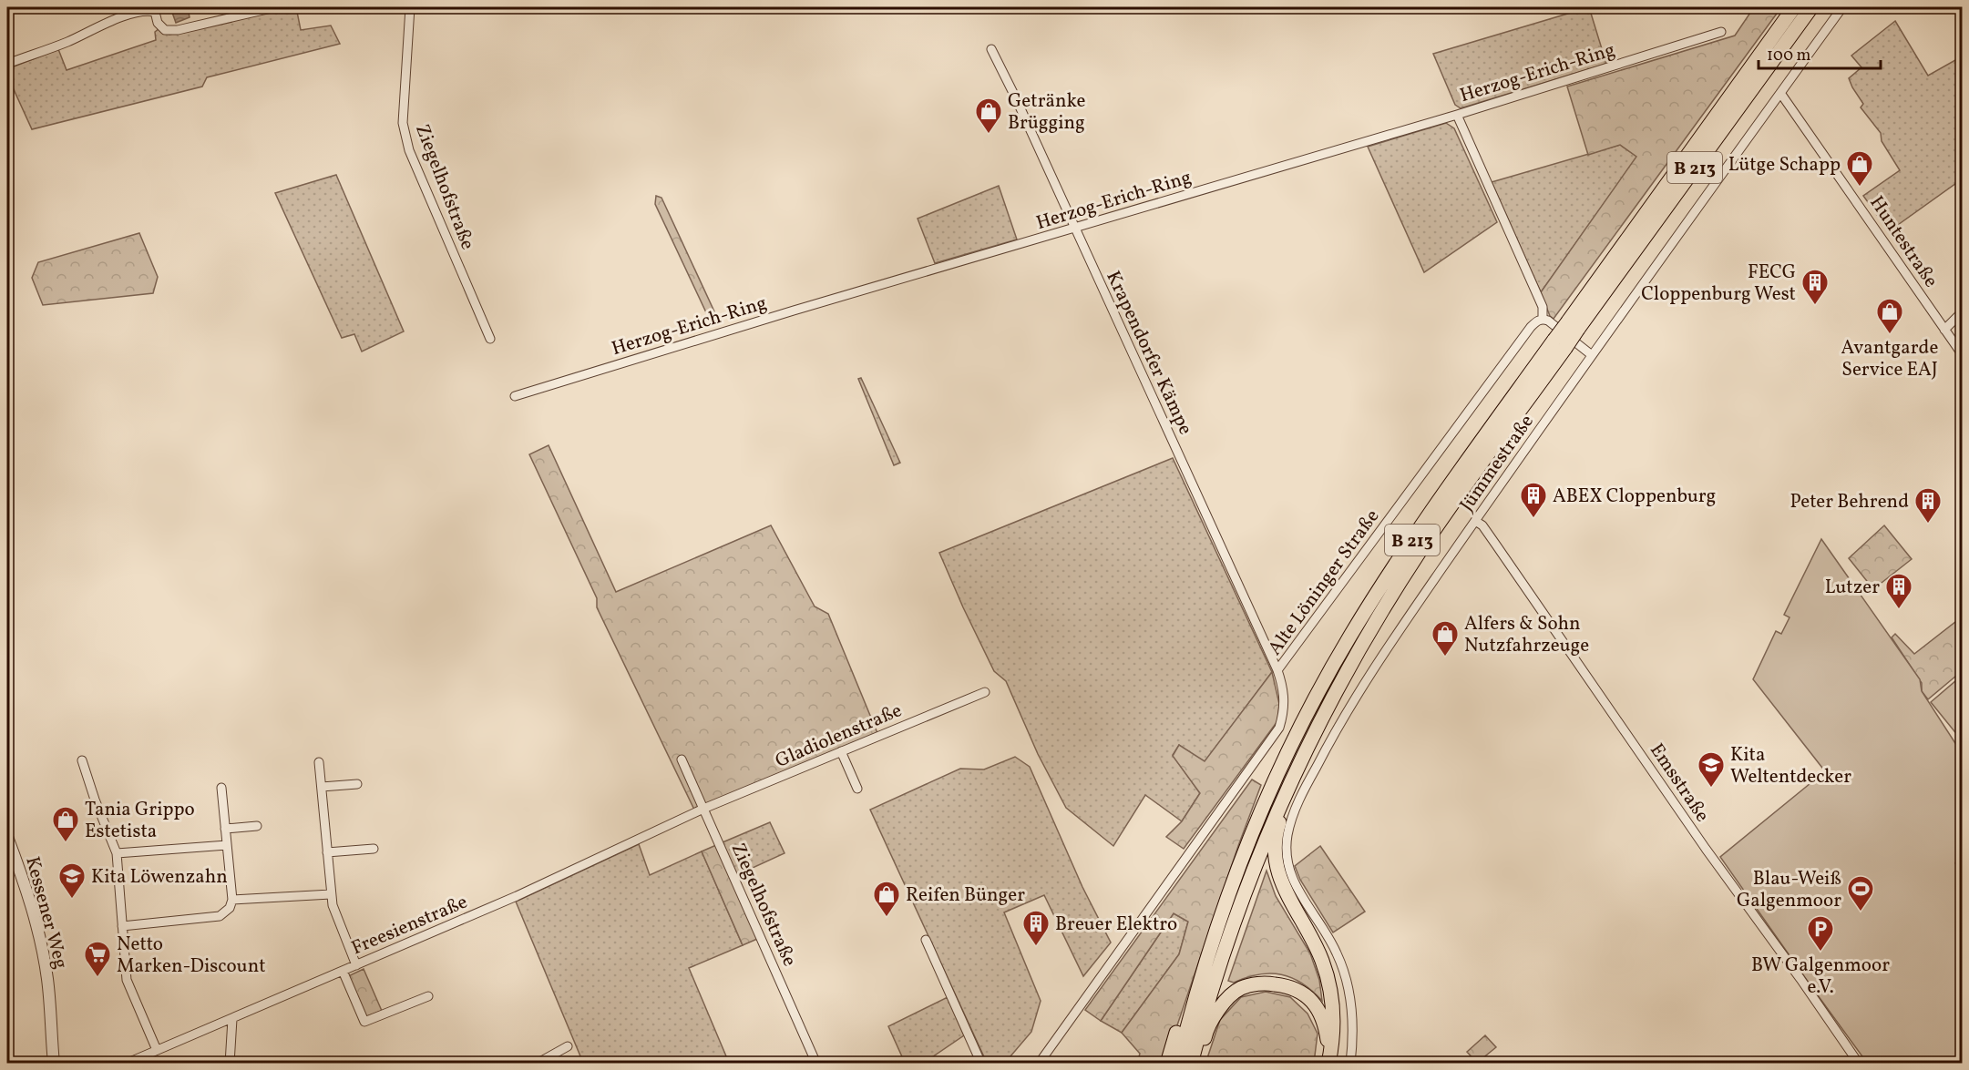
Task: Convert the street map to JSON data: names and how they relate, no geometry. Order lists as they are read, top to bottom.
{
  "streets": {
    "highway": ["B 213"],
    "street": [
      "Herzog-Erich-Ring",
      "Ziegelhofstraße",
      "Huntestraße",
      "Krapendorfer Kämpe",
      "Jümmestraße",
      "Alte Löninger Straße",
      "Gladiolenstraße",
      "Emsstraße",
      "Kessener Weg",
      "Freesienstraße"
    ]
  },
  "crossings": [
    ["Herzog-Erich-Ring", "Krapendorfer Kämpe"],
    ["Ziegelhofstraße", "Gladiolenstraße"],
    ["Ziegelhofstraße", "Freesienstraße"],
    ["Huntestraße", "Jümmestraße"],
    ["Krapendorfer Kämpe", "Alte Löninger Straße"],
    ["Jümmestraße", "Emsstraße"],
    ["Gladiolenstraße", "Freesienstraße"]
  ],
  "places": {
    "shop": [
      "Getränke Brügging",
      "Lütge Schapp",
      "Avantgarde Service EAJ",
      "Alfers & Sohn Nutzfahrzeuge",
      "Tania Grippo Estetista",
      "Reifen Bünger"
    ],
    "building": [
      "FECG Cloppenburg West",
      "ABEX Cloppenburg",
      "Peter Behrend",
      "Lutzer",
      "Breuer Elektro"
    ],
    "school or university": ["Kita Weltentdecker", "Kita Löwenzahn"],
    "sports": ["Blau-Weiß Galgenmoor"],
    "parking": ["BW Galgenmoor e.V."],
    "supermarket": ["Netto Marken-Discount"]
  },
  "scale_bar": "100 m"
}
